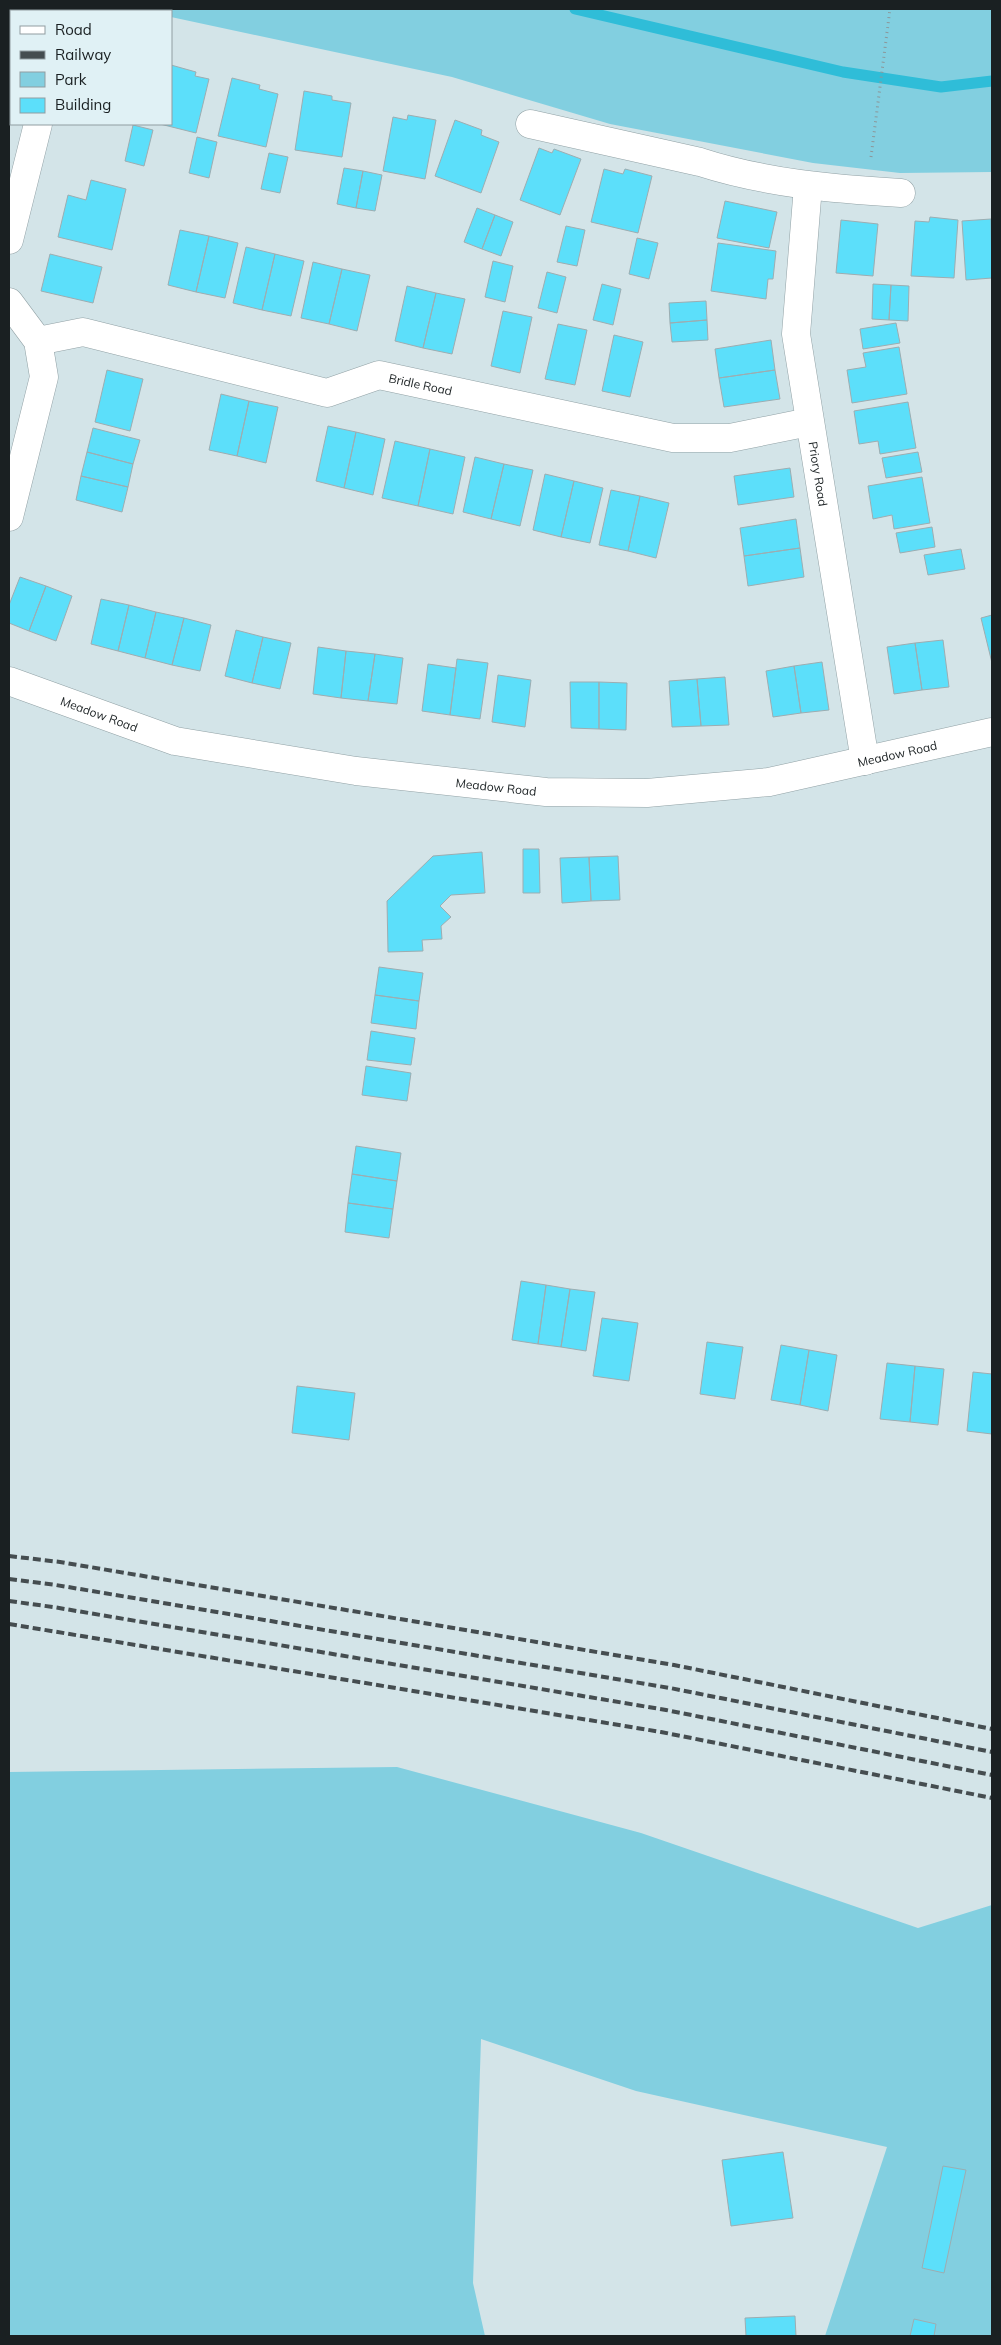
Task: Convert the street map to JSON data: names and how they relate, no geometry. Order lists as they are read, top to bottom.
{
  "streets": {
    "street": ["Bridle Road", "Priory Road", "Meadow Road"]
  },
  "crossings": [
    ["Bridle Road", "Priory Road"],
    ["Priory Road", "Meadow Road"]
  ],
  "legend": [
    "Road",
    "Railway",
    "Park",
    "Building"
  ]
}
